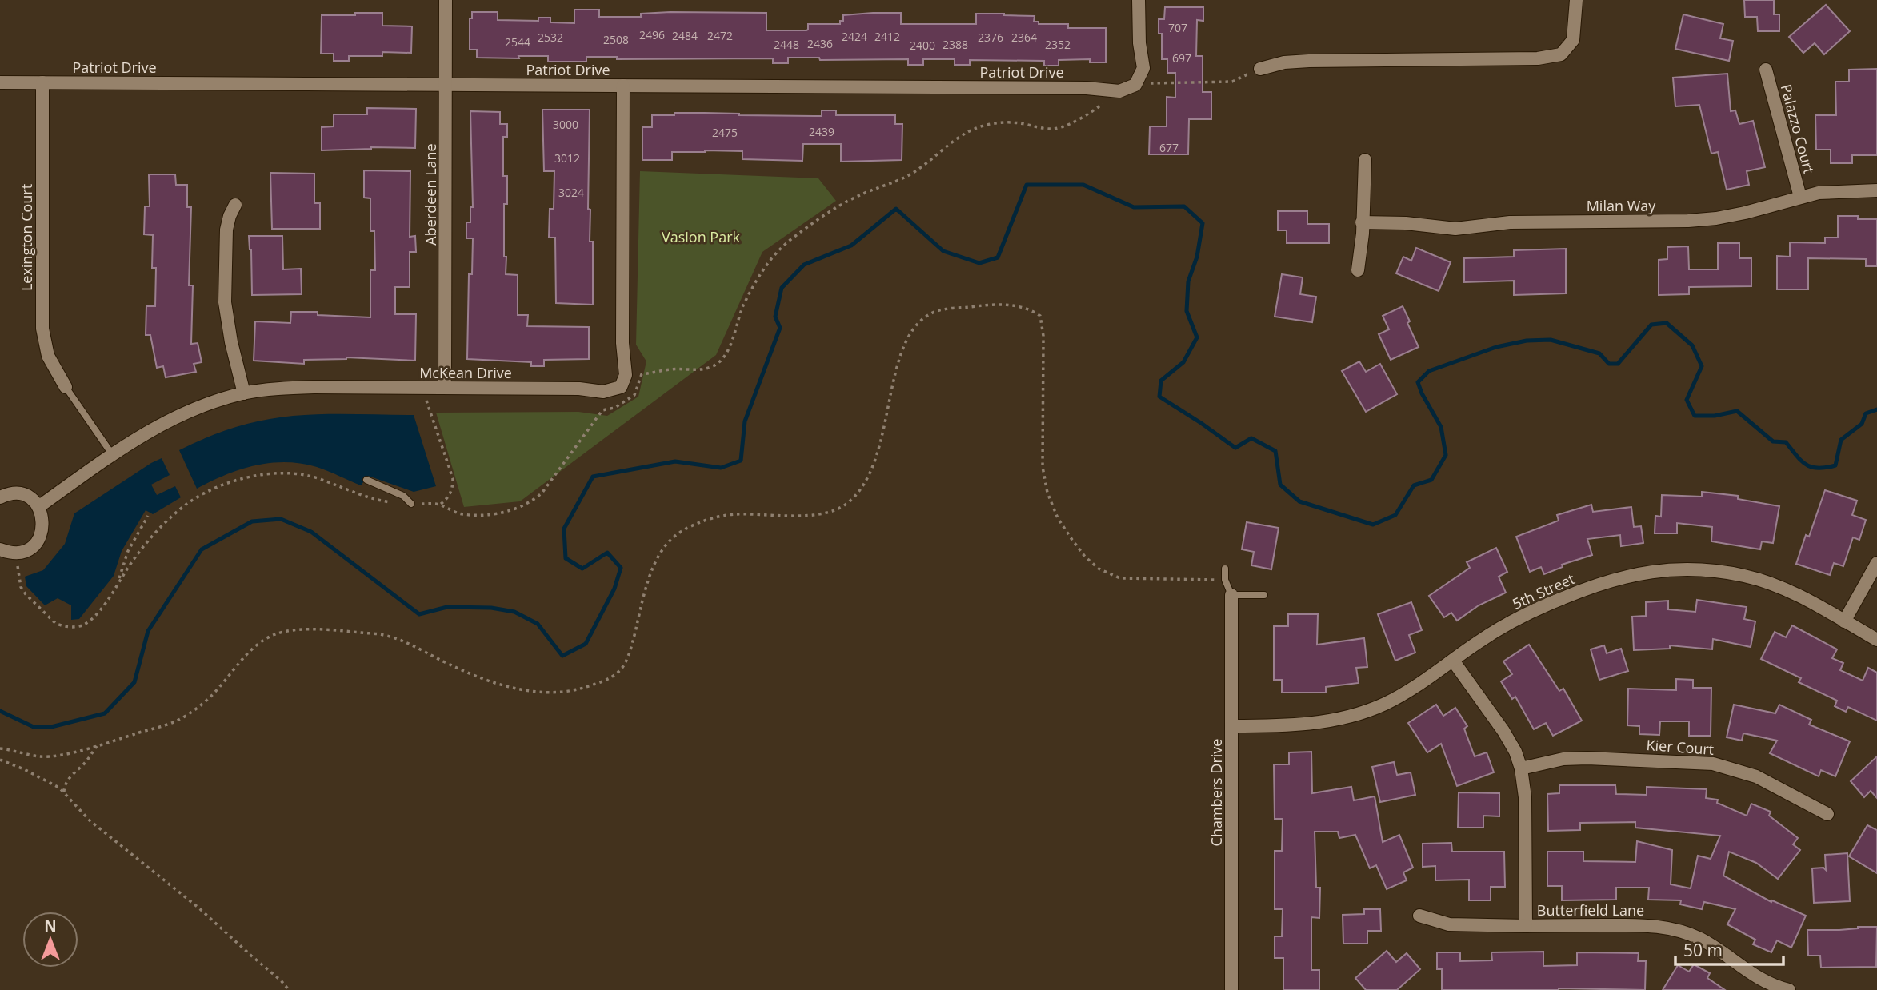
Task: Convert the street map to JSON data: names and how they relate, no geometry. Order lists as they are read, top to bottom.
{
  "streets": {
    "street": [
      "Patriot Drive",
      "Palazzo Court",
      "Aberdeen Lane",
      "Milan Way",
      "Lexington Court",
      "McKean Drive",
      "5th Street",
      "Kier Court",
      "Chambers Drive",
      "Butterfield Lane"
    ]
  },
  "crossings": [
    ["Patriot Drive", "Aberdeen Lane"],
    ["Patriot Drive", "Lexington Court"],
    ["Patriot Drive", "McKean Drive"],
    ["Palazzo Court", "Milan Way"],
    ["Aberdeen Lane", "McKean Drive"],
    ["5th Street", "Chambers Drive"],
    ["5th Street", "Butterfield Lane"],
    ["Kier Court", "Butterfield Lane"]
  ],
  "parks": ["Vasion Park"],
  "house_numbers": [
    "707",
    "2496",
    "2484",
    "2472",
    "2424",
    "2412",
    "2532",
    "2376",
    "2364",
    "2508",
    "2544",
    "2436",
    "2448",
    "2388",
    "2352",
    "2400",
    "697",
    "3000",
    "2439",
    "2475",
    "677",
    "3012",
    "3024"
  ],
  "scale_bar": "50 m",
  "north": "top"
}
